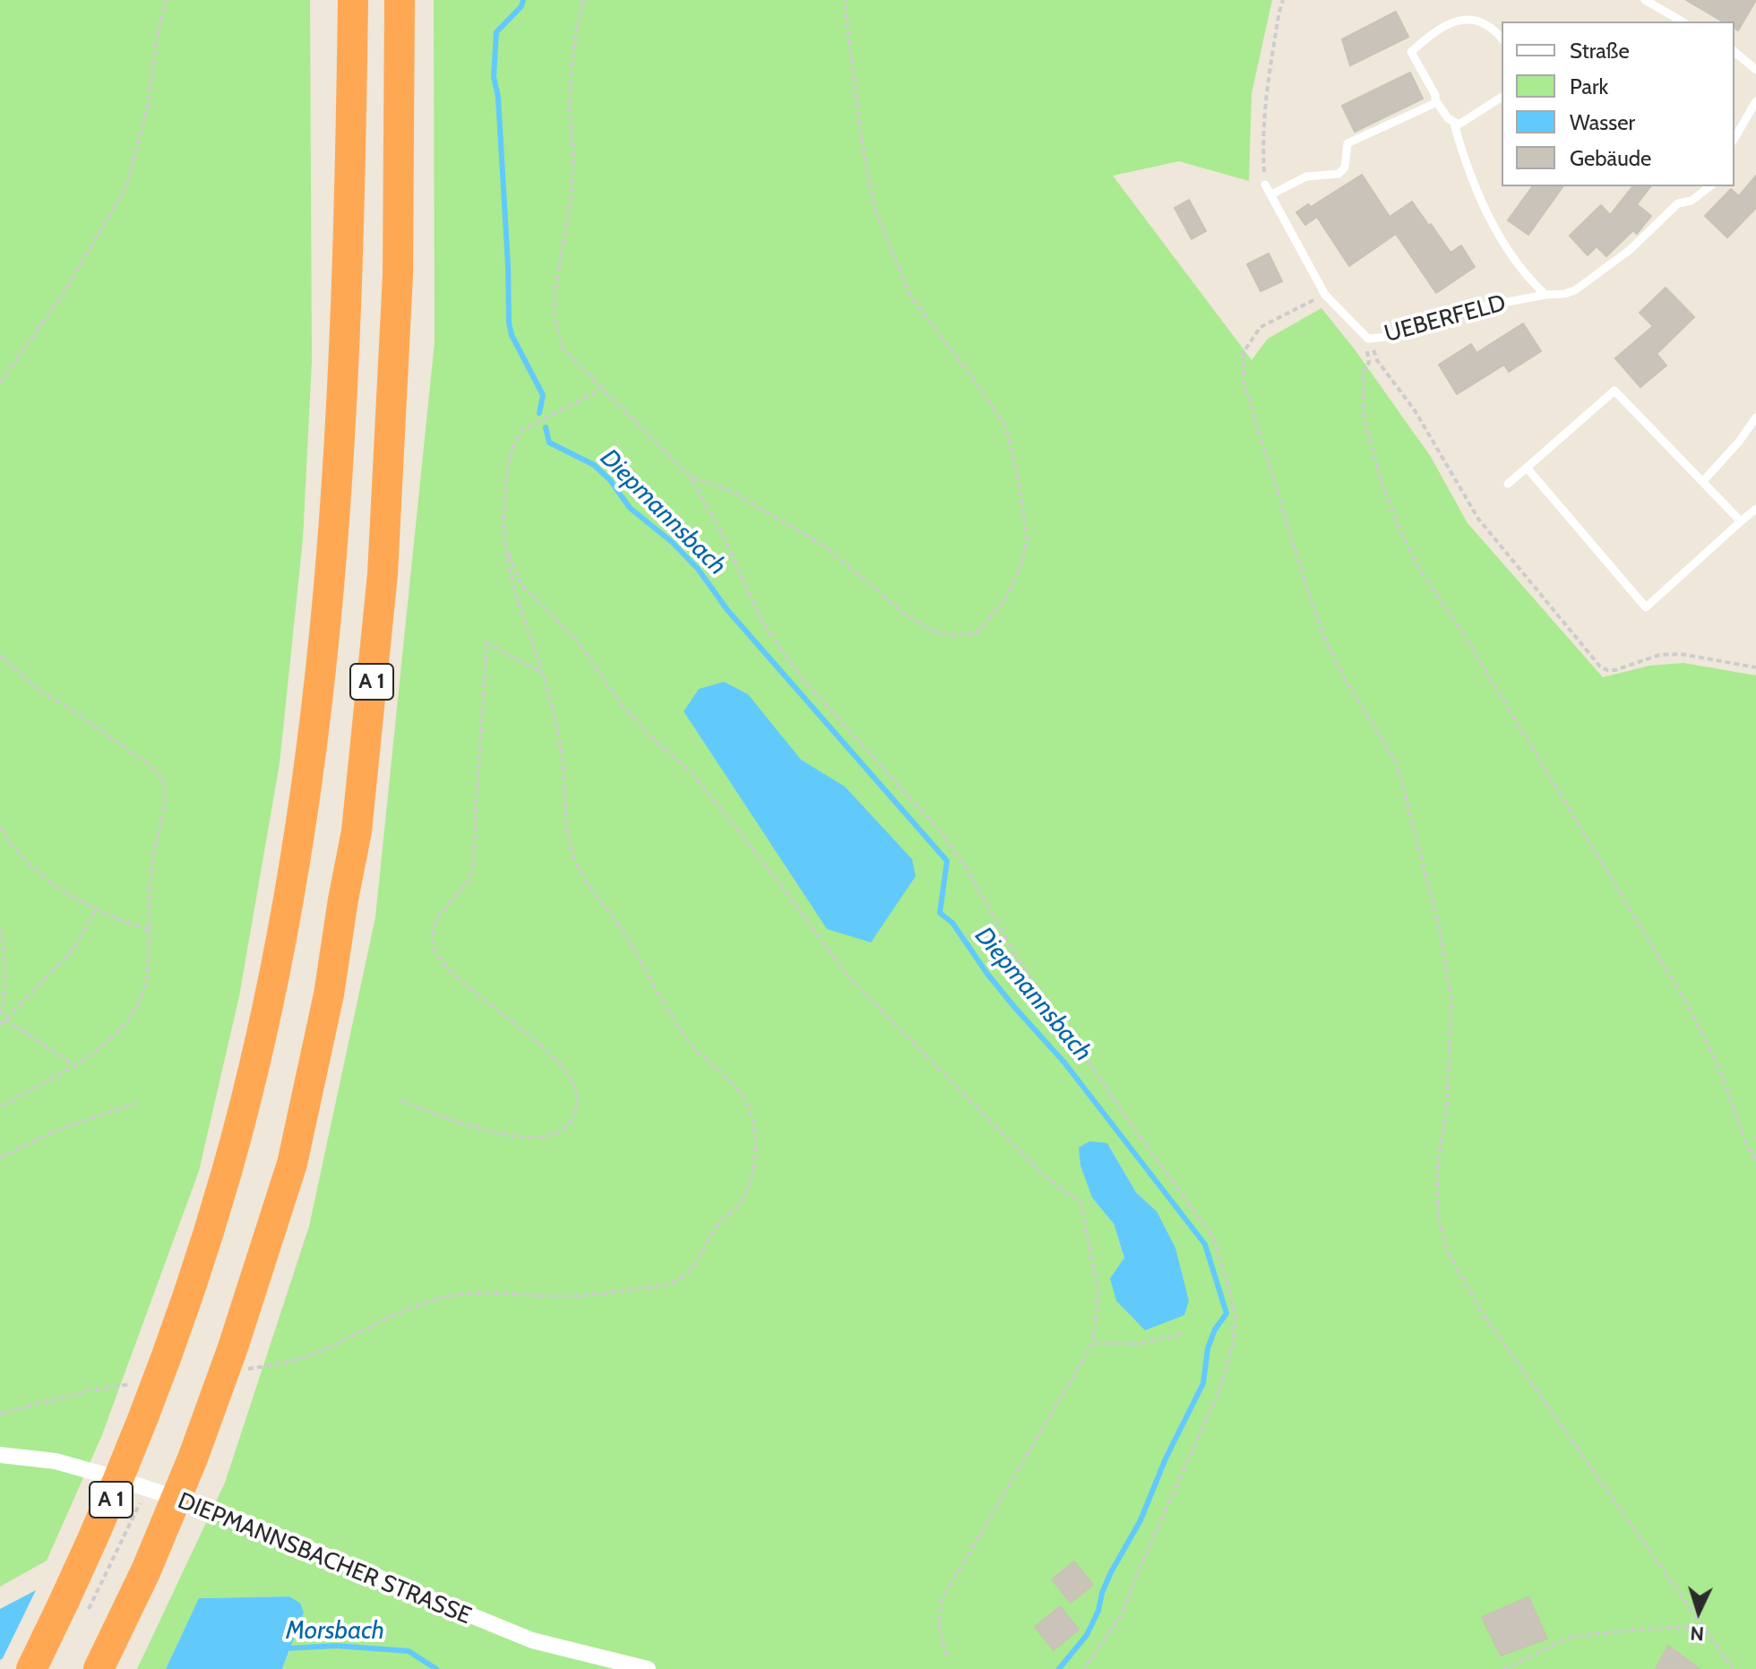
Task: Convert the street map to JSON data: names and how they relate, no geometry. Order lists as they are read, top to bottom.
{
  "streets": {
    "highway": ["A 1"],
    "street": ["DIEPMANNSBACHER STRASSE"],
    "lane": ["UEBERFELD"]
  },
  "water": ["Diepmannsbach", "Morsbach"],
  "legend": [
    "Straße",
    "Park",
    "Wasser",
    "Gebäude"
  ],
  "north": "bottom"
}
